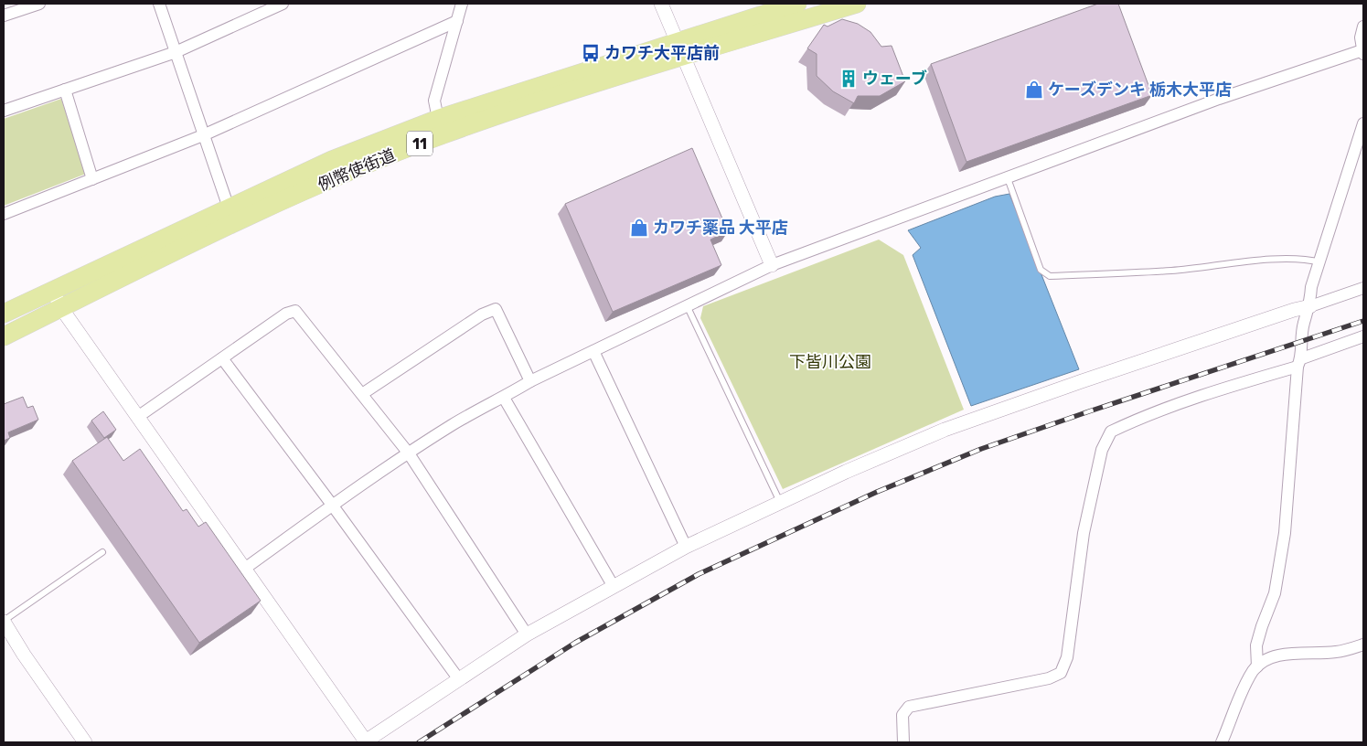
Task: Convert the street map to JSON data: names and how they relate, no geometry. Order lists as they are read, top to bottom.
{
  "streets": {
    "main road": ["11", "例幣使街道"]
  },
  "parks": ["下皆川公園"],
  "places": {
    "bus stop": ["カワチ大平店前"],
    "building": ["ウェーブ"],
    "shop": ["ケーズデンキ 栃木大平店", "カワチ薬品 大平店"]
  }
}
